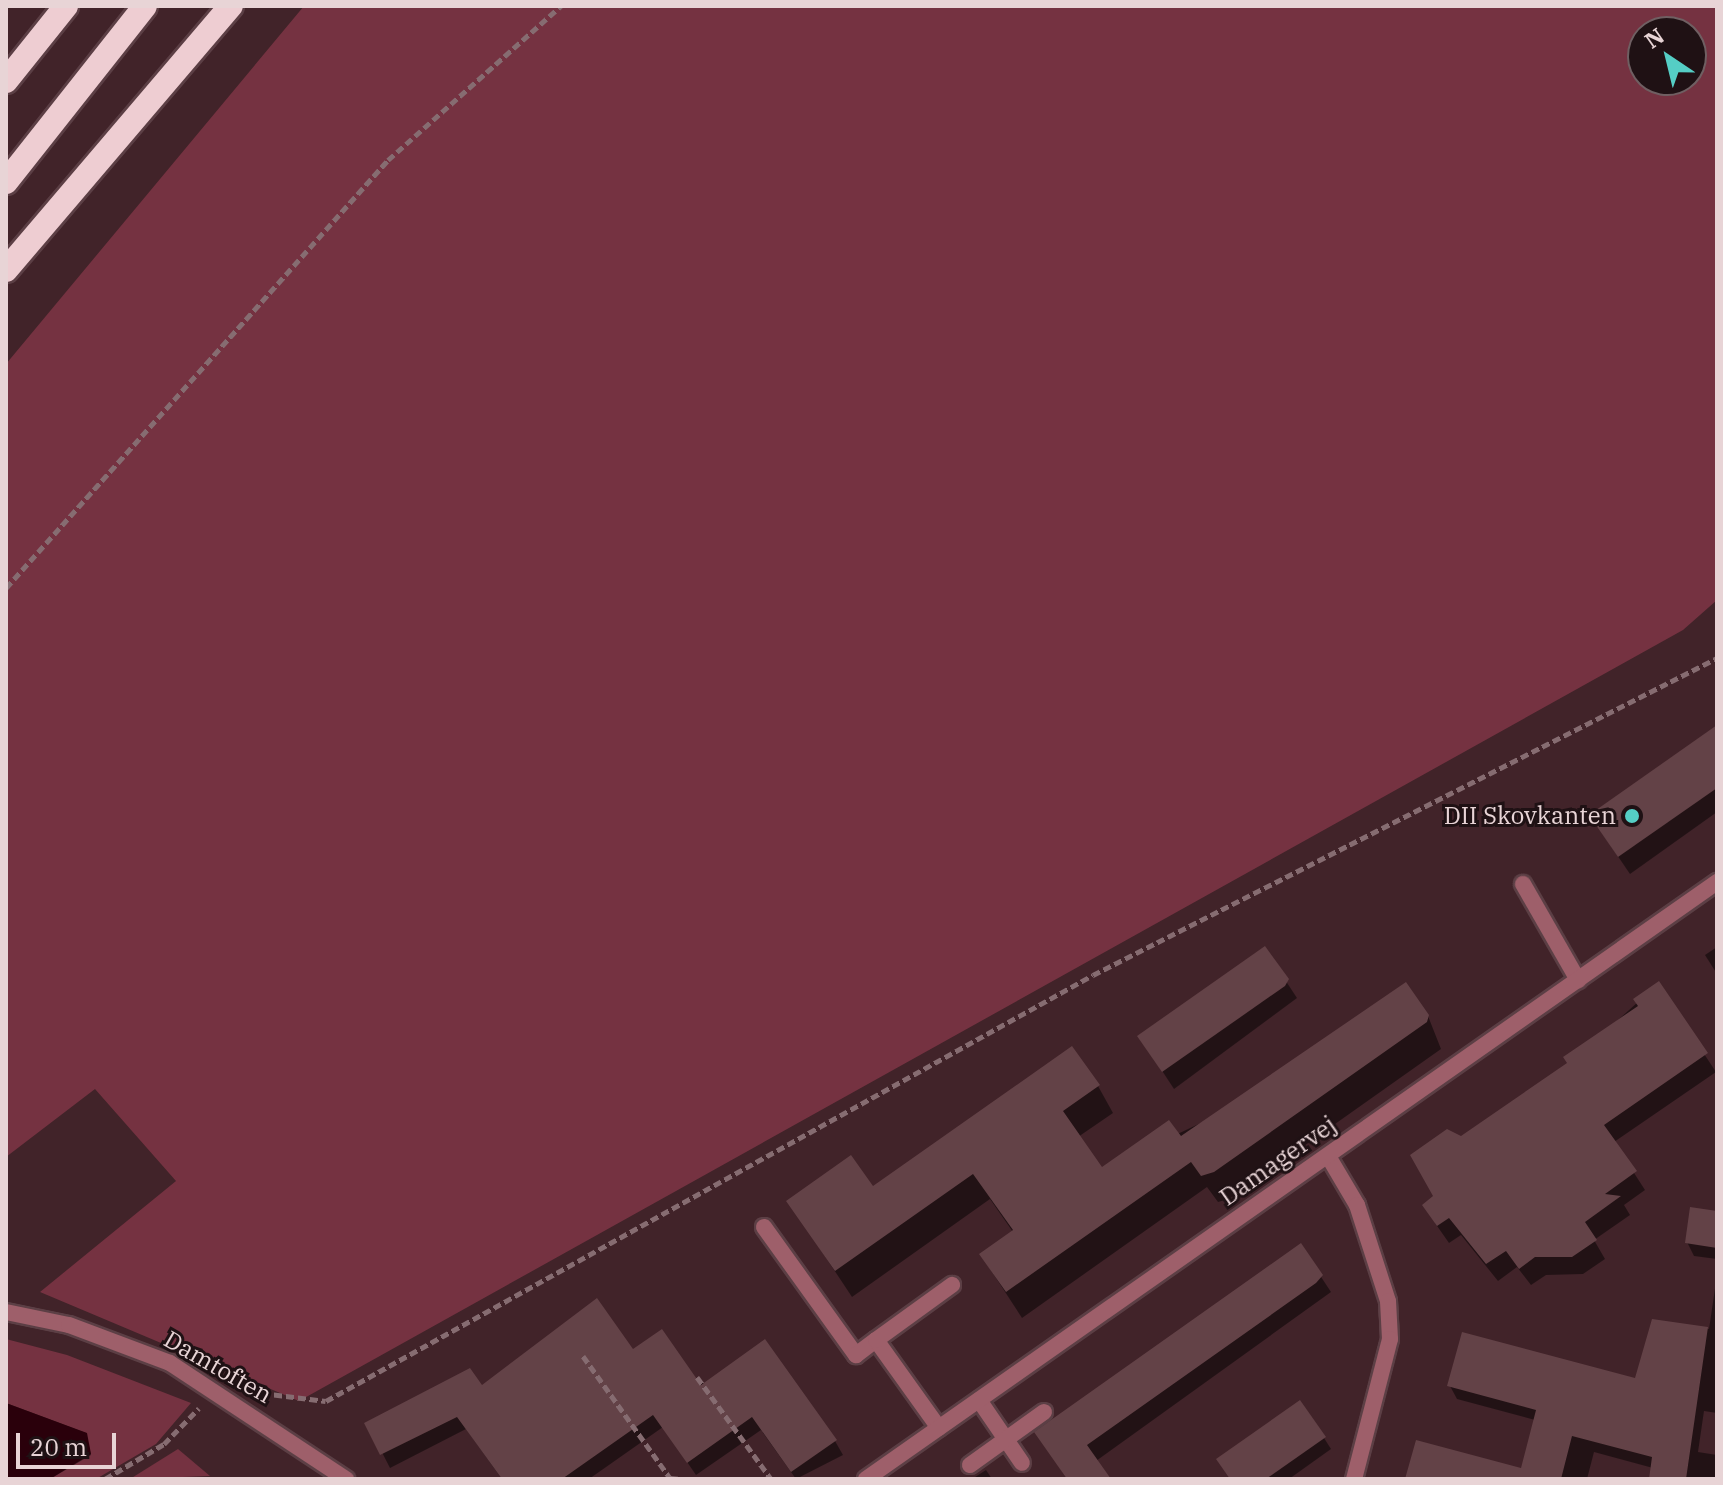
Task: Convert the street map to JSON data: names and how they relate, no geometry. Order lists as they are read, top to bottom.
{
  "streets": {
    "street": ["Damagervej", "Damtoften"]
  },
  "places": ["DII Skovkanten"],
  "scale_bar": "20 m",
  "north": "top left"
}
